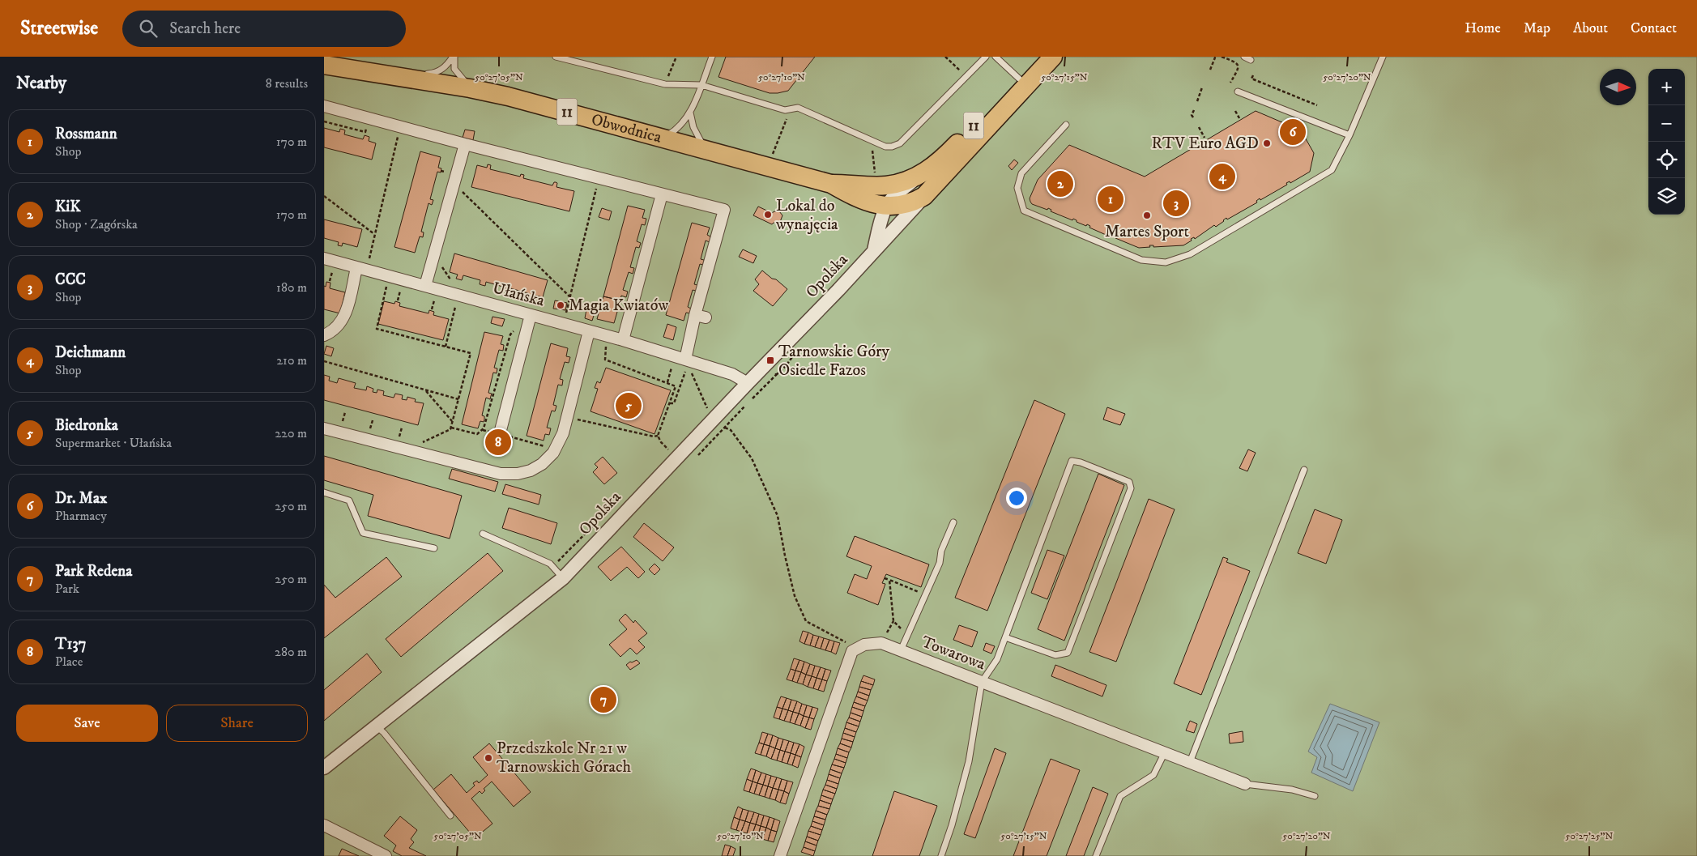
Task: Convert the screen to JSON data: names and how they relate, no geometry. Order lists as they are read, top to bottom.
{
  "streets": {
    "highway": ["11", "Obwodnica"],
    "street": ["Opolska", "Ułańska", "Towarowa"]
  },
  "crossings": [
    ["11", "Obwodnica"],
    ["11", "Opolska"],
    ["Obwodnica", "Opolska"],
    ["Opolska", "Ułańska"]
  ],
  "places": {
    "other": [
      "RTV Euro AGD",
      "Lokal do wynajęcia",
      "Martes Sport",
      "Magia Kwiatów",
      "Przedszkole Nr 21 w Tarnowskich Górach"
    ],
    "transit": ["Tarnowskie Góry Osiedle Fazos"]
  },
  "north": "right",
  "page": {
    "header": "Streetwise",
    "search": "Search here",
    "nav": [
      "Home",
      "Map",
      "About",
      "Contact"
    ],
    "heading": ["Nearby", "8 results"],
    "map_buttons": ["+", "−"],
    "list": [
      {
        "mark": "1",
        "name": "Rossmann",
        "note": "Shop",
        "value": "170 m"
      },
      {
        "mark": "2",
        "name": "KiK",
        "note": "Shop · Zagórska",
        "value": "170 m"
      },
      {
        "mark": "3",
        "name": "CCC",
        "note": "Shop",
        "value": "180 m"
      },
      {
        "mark": "4",
        "name": "Deichmann",
        "note": "Shop",
        "value": "210 m"
      },
      {
        "mark": "5",
        "name": "Biedronka",
        "note": "Supermarket · Ułańska",
        "value": "220 m"
      },
      {
        "mark": "6",
        "name": "Dr. Max",
        "note": "Pharmacy",
        "value": "250 m"
      },
      {
        "mark": "7",
        "name": "Park Redena",
        "note": "Park",
        "value": "250 m"
      },
      {
        "mark": "8",
        "name": "T137",
        "note": "Place",
        "value": "280 m"
      }
    ],
    "pins": [
      "6",
      "4",
      "2",
      "1",
      "3",
      "5",
      "8",
      "7"
    ],
    "buttons": ["Save", "Share"]
  },
  "coordinates": [
    "50°27'05\"N",
    "50°27'10\"N",
    "50°27'15\"N",
    "50°27'20\"N",
    "50°27'25\"N"
  ]
}
